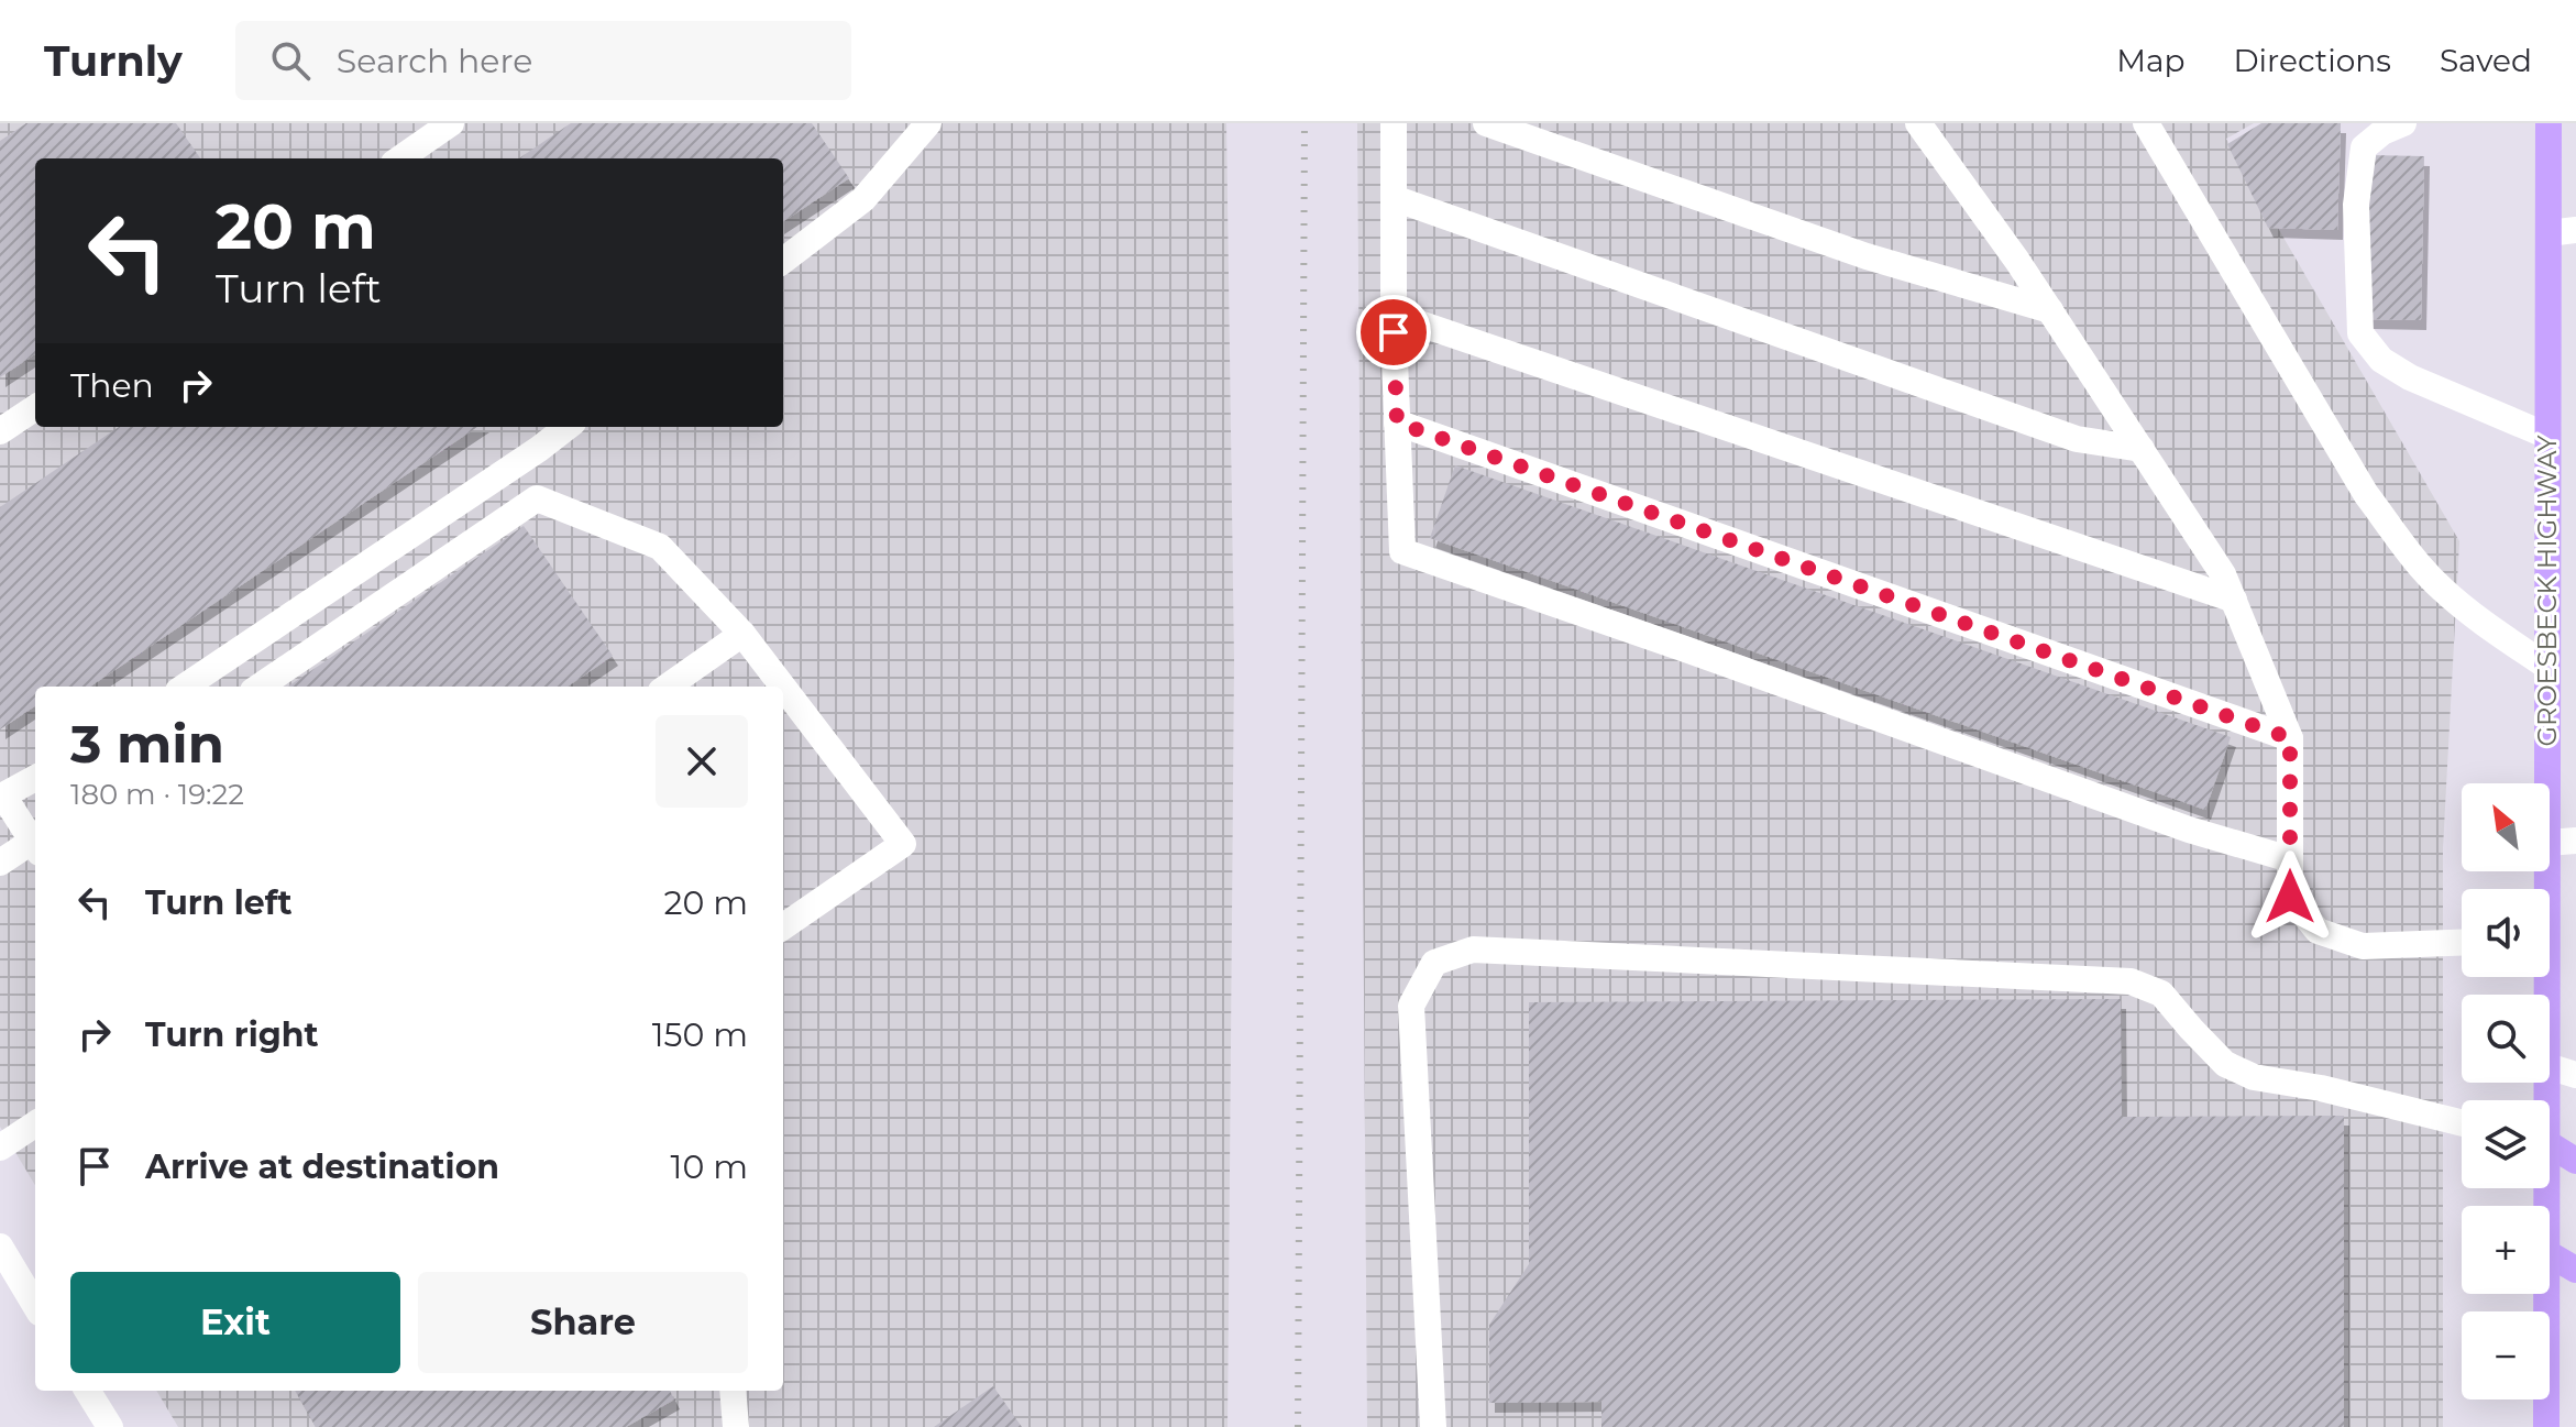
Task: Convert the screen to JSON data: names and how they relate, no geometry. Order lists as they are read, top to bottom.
{
  "streets": {
    "main road": ["GROESBECK HIGHWAY"]
  },
  "north": "top left",
  "page": {
    "header": "Turnly",
    "search": "Search here",
    "nav": ["Map", "Directions", "Saved"],
    "turn": ["20 m", "Turn left"],
    "then": "Then",
    "heading": ["3 min", "180 m · 19:22"],
    "map_buttons": ["+", "−"],
    "list": [
      {
        "name": "Turn left",
        "value": "20 m"
      },
      {
        "name": "Turn right",
        "value": "150 m"
      },
      {
        "name": "Arrive at destination",
        "value": "10 m"
      }
    ],
    "buttons": ["Exit", "Share"]
  }
}
